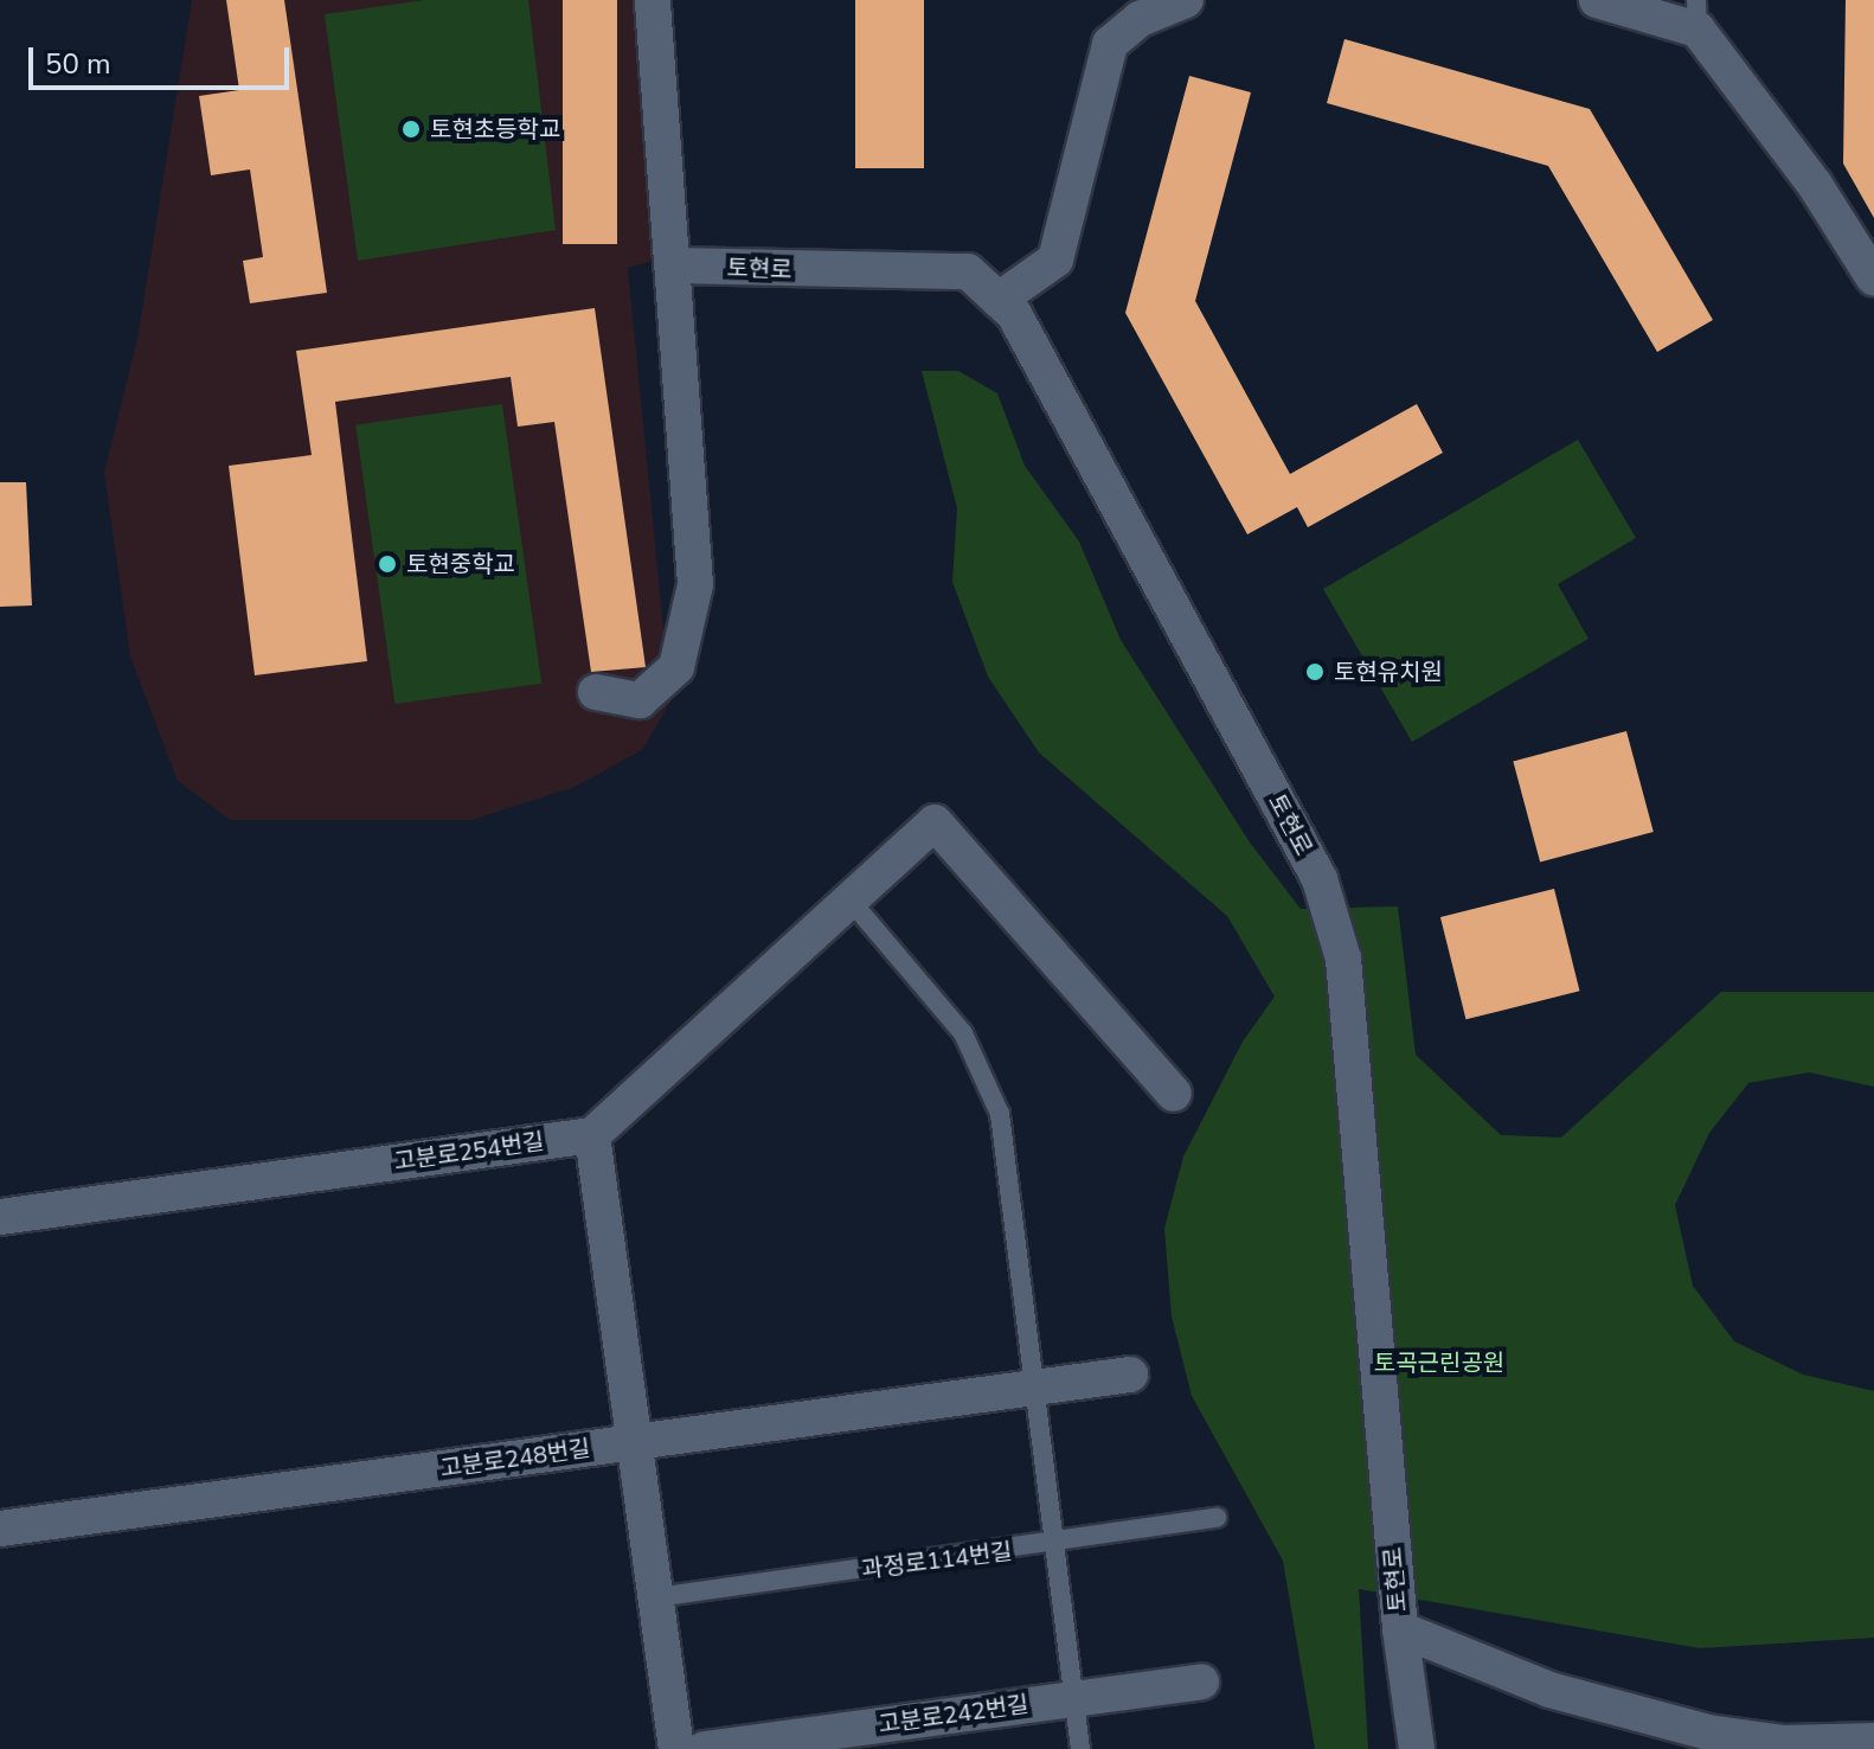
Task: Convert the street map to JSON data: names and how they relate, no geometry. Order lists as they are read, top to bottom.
{
  "streets": {
    "street": [
      "토현로",
      "고분로254번길",
      "고분로248번길",
      "고분로242번길"
    ],
    "lane": ["과정로114번길"]
  },
  "parks": ["토곡근린공원"],
  "places": ["토현초등학교", "토현중학교", "토현유치원"],
  "scale_bar": "50 m"
}
